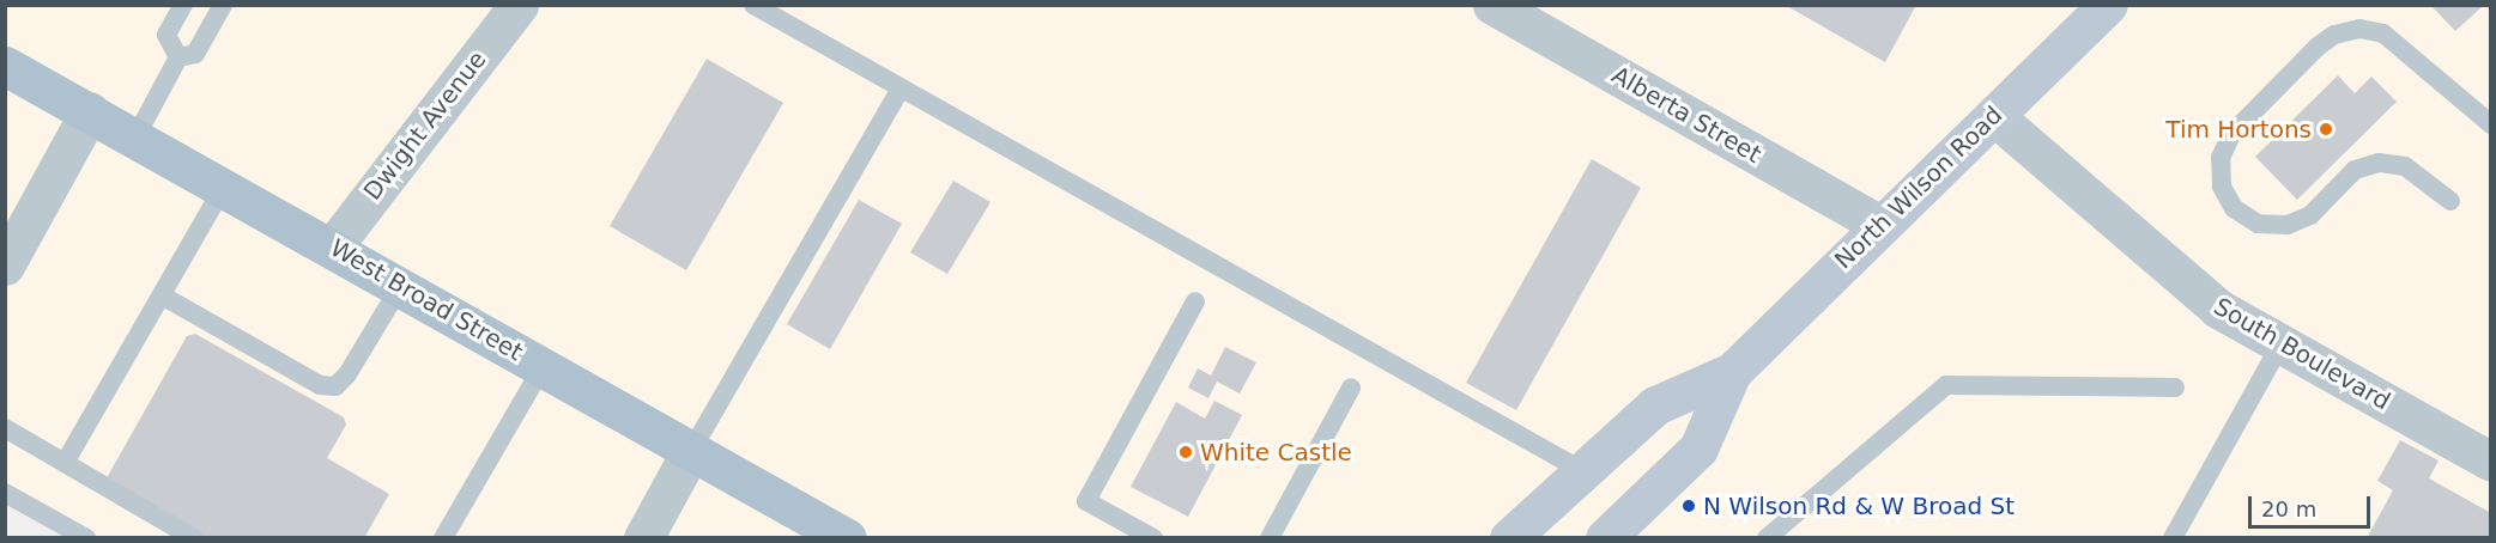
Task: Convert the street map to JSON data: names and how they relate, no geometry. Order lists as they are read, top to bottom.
{
  "streets": {
    "main road": ["North Wilson Road", "West Broad Street"],
    "street": ["Alberta Street", "Dwight Avenue", "South Boulevard"]
  },
  "crossings": [
    ["Alberta Street", "North Wilson Road"],
    ["Dwight Avenue", "West Broad Street"],
    ["North Wilson Road", "South Boulevard"]
  ],
  "places": ["Tim Hortons", "White Castle", "N Wilson Rd & W Broad St"],
  "scale_bar": "20 m"
}
